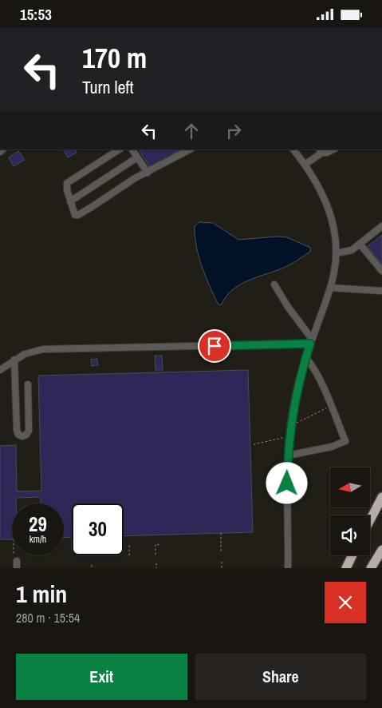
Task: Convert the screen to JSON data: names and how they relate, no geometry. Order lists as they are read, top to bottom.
{
  "north": "left",
  "page": {
    "status": "15:53",
    "turn": ["170 m", "Turn left"],
    "speed": "29 km/h",
    "limit": "30",
    "heading": ["1 min", "280 m · 15:54"],
    "buttons": ["Exit", "Share"]
  }
}
